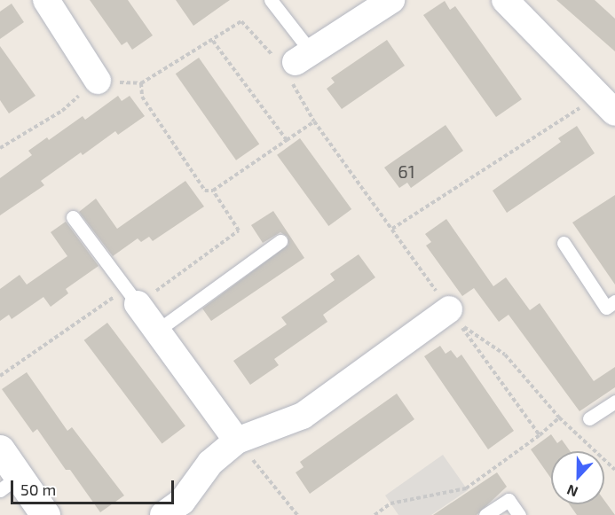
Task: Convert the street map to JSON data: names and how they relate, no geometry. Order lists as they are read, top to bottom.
{
  "house_numbers": ["61"],
  "scale_bar": "50 m",
  "north": "bottom"
}
